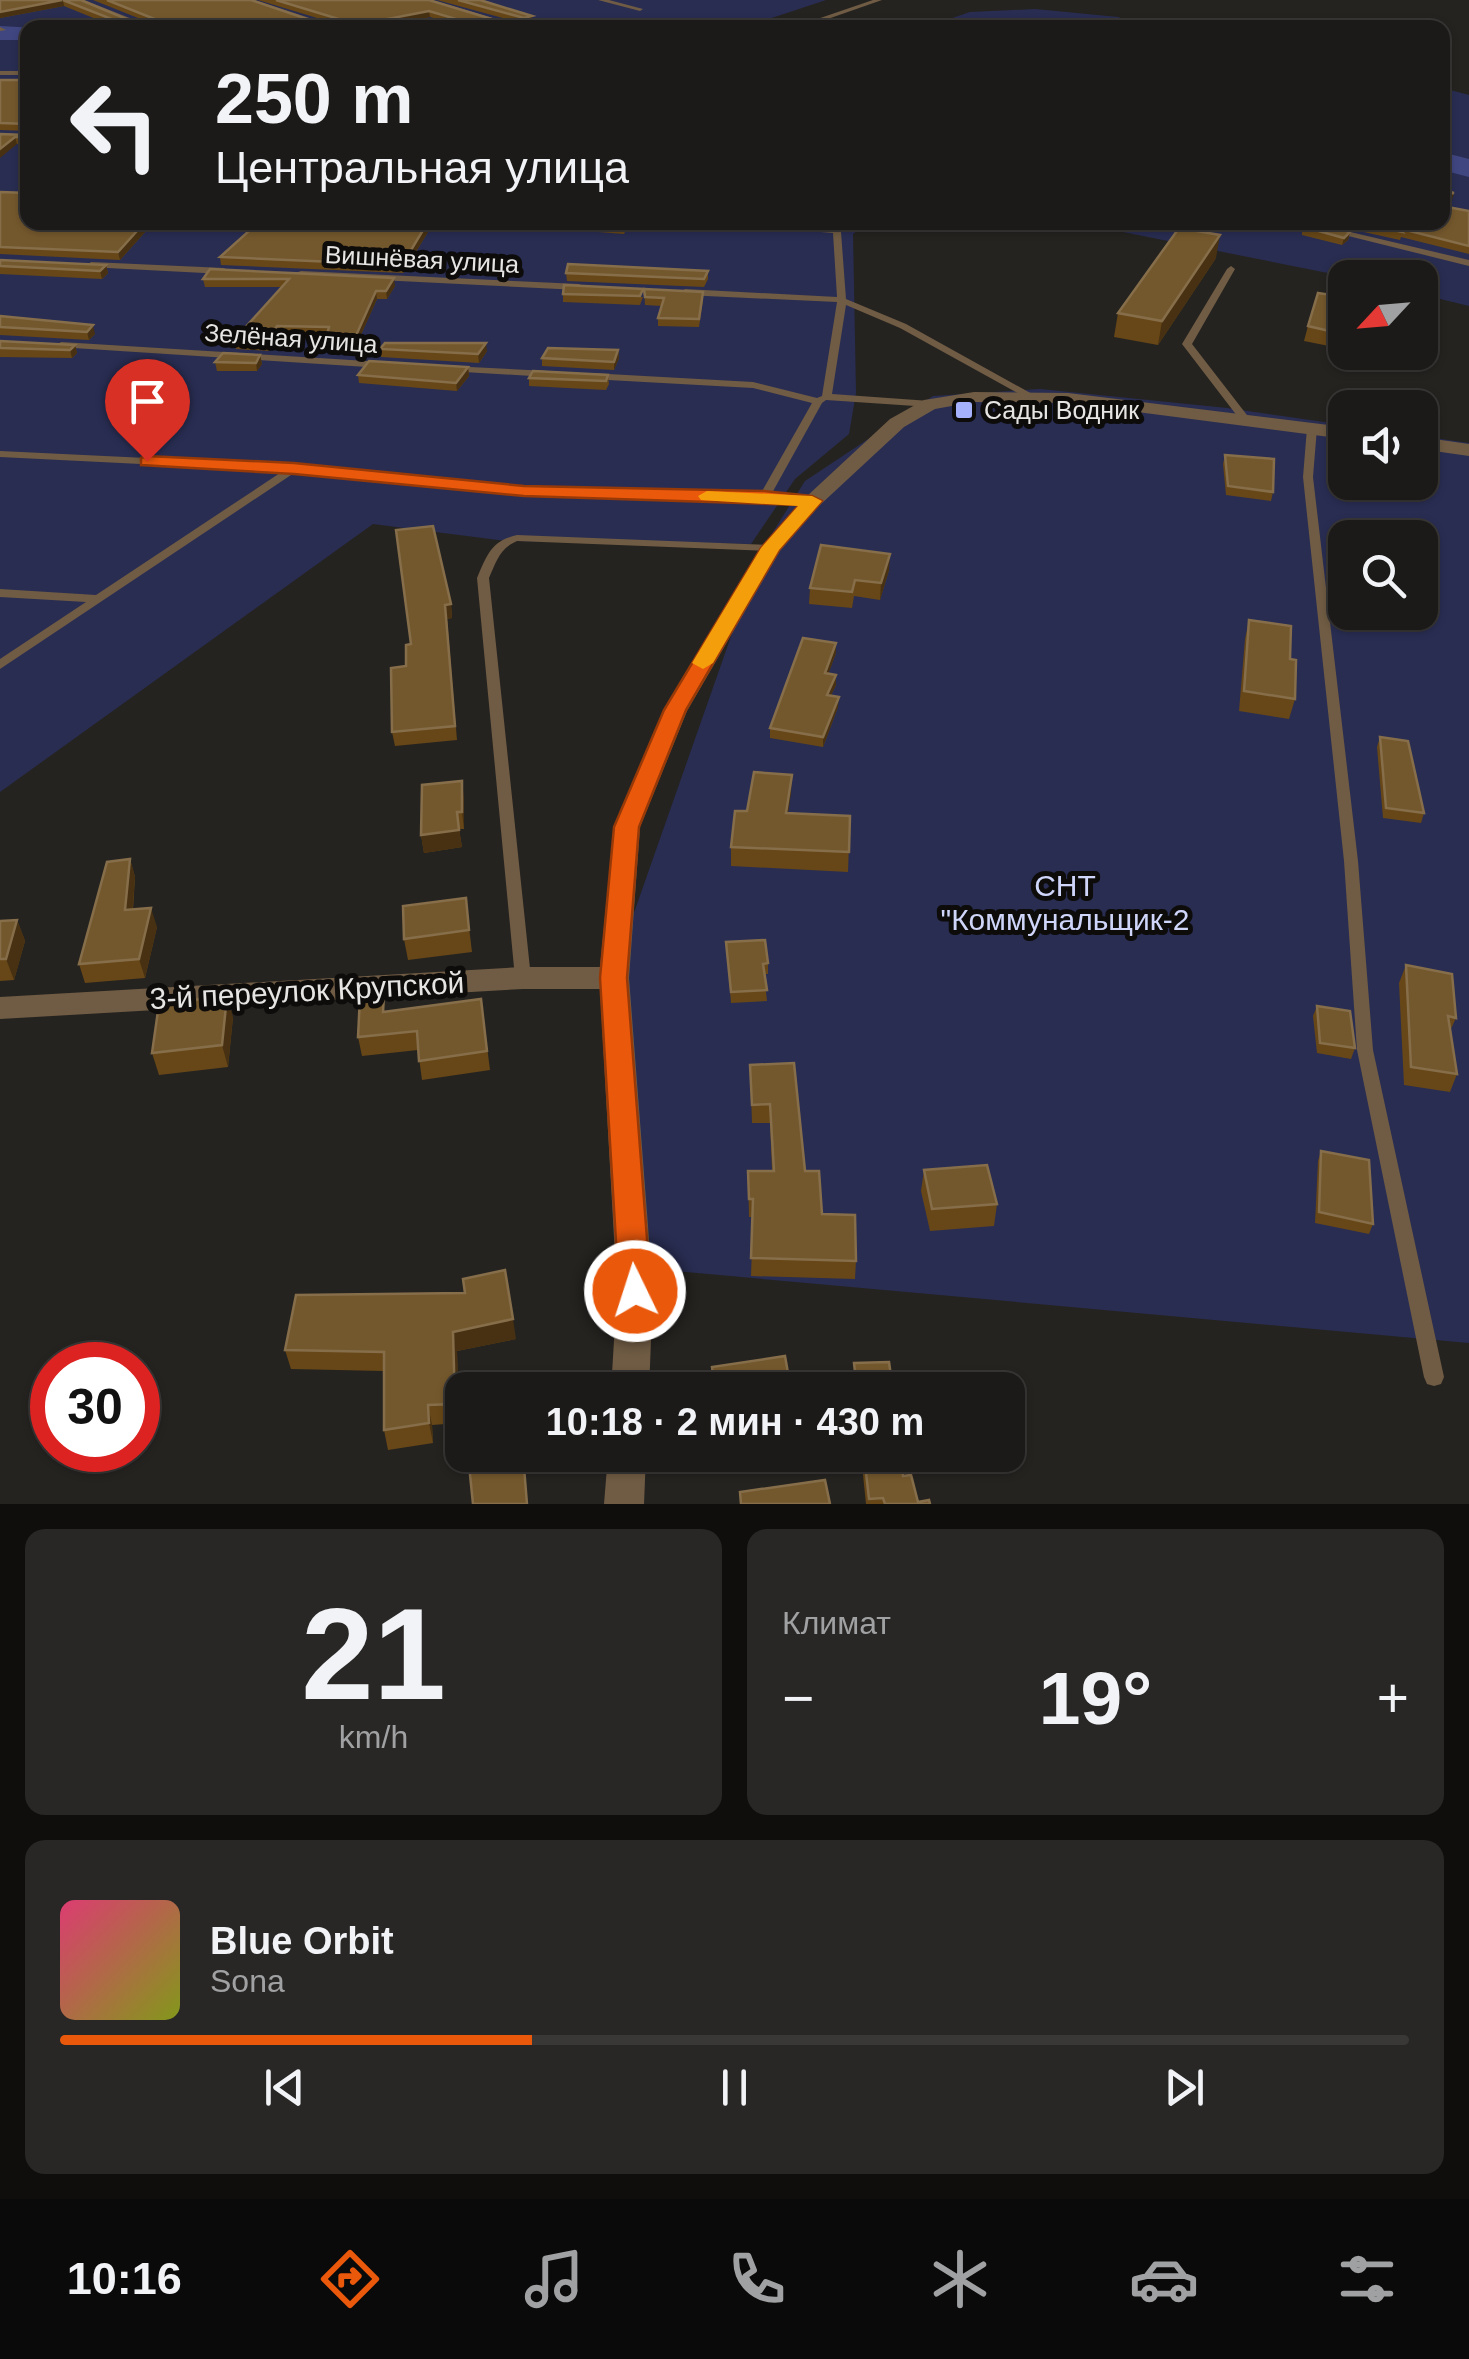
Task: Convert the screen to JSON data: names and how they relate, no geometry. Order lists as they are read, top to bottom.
{
  "streets": {
    "street": ["3-й переулок Крупской"],
    "lane": ["Вишнёвая улица", "Зелёная улица"]
  },
  "parks": ["СНТ \"Коммунальщик-2"],
  "places": {
    "transit": ["Сады Водник"]
  },
  "north": "bottom left",
  "page": {
    "turn": ["250 m", "Центральная улица"],
    "limit": "30",
    "trip": "10:18 · 2 мин · 430 m",
    "tile": [
      ["21", "km/h"],
      "Климат"
    ],
    "heat": ["−", "19°", "+"],
    "song": ["Blue Orbit", "Sona"],
    "tabs": "10:16"
  }
}
